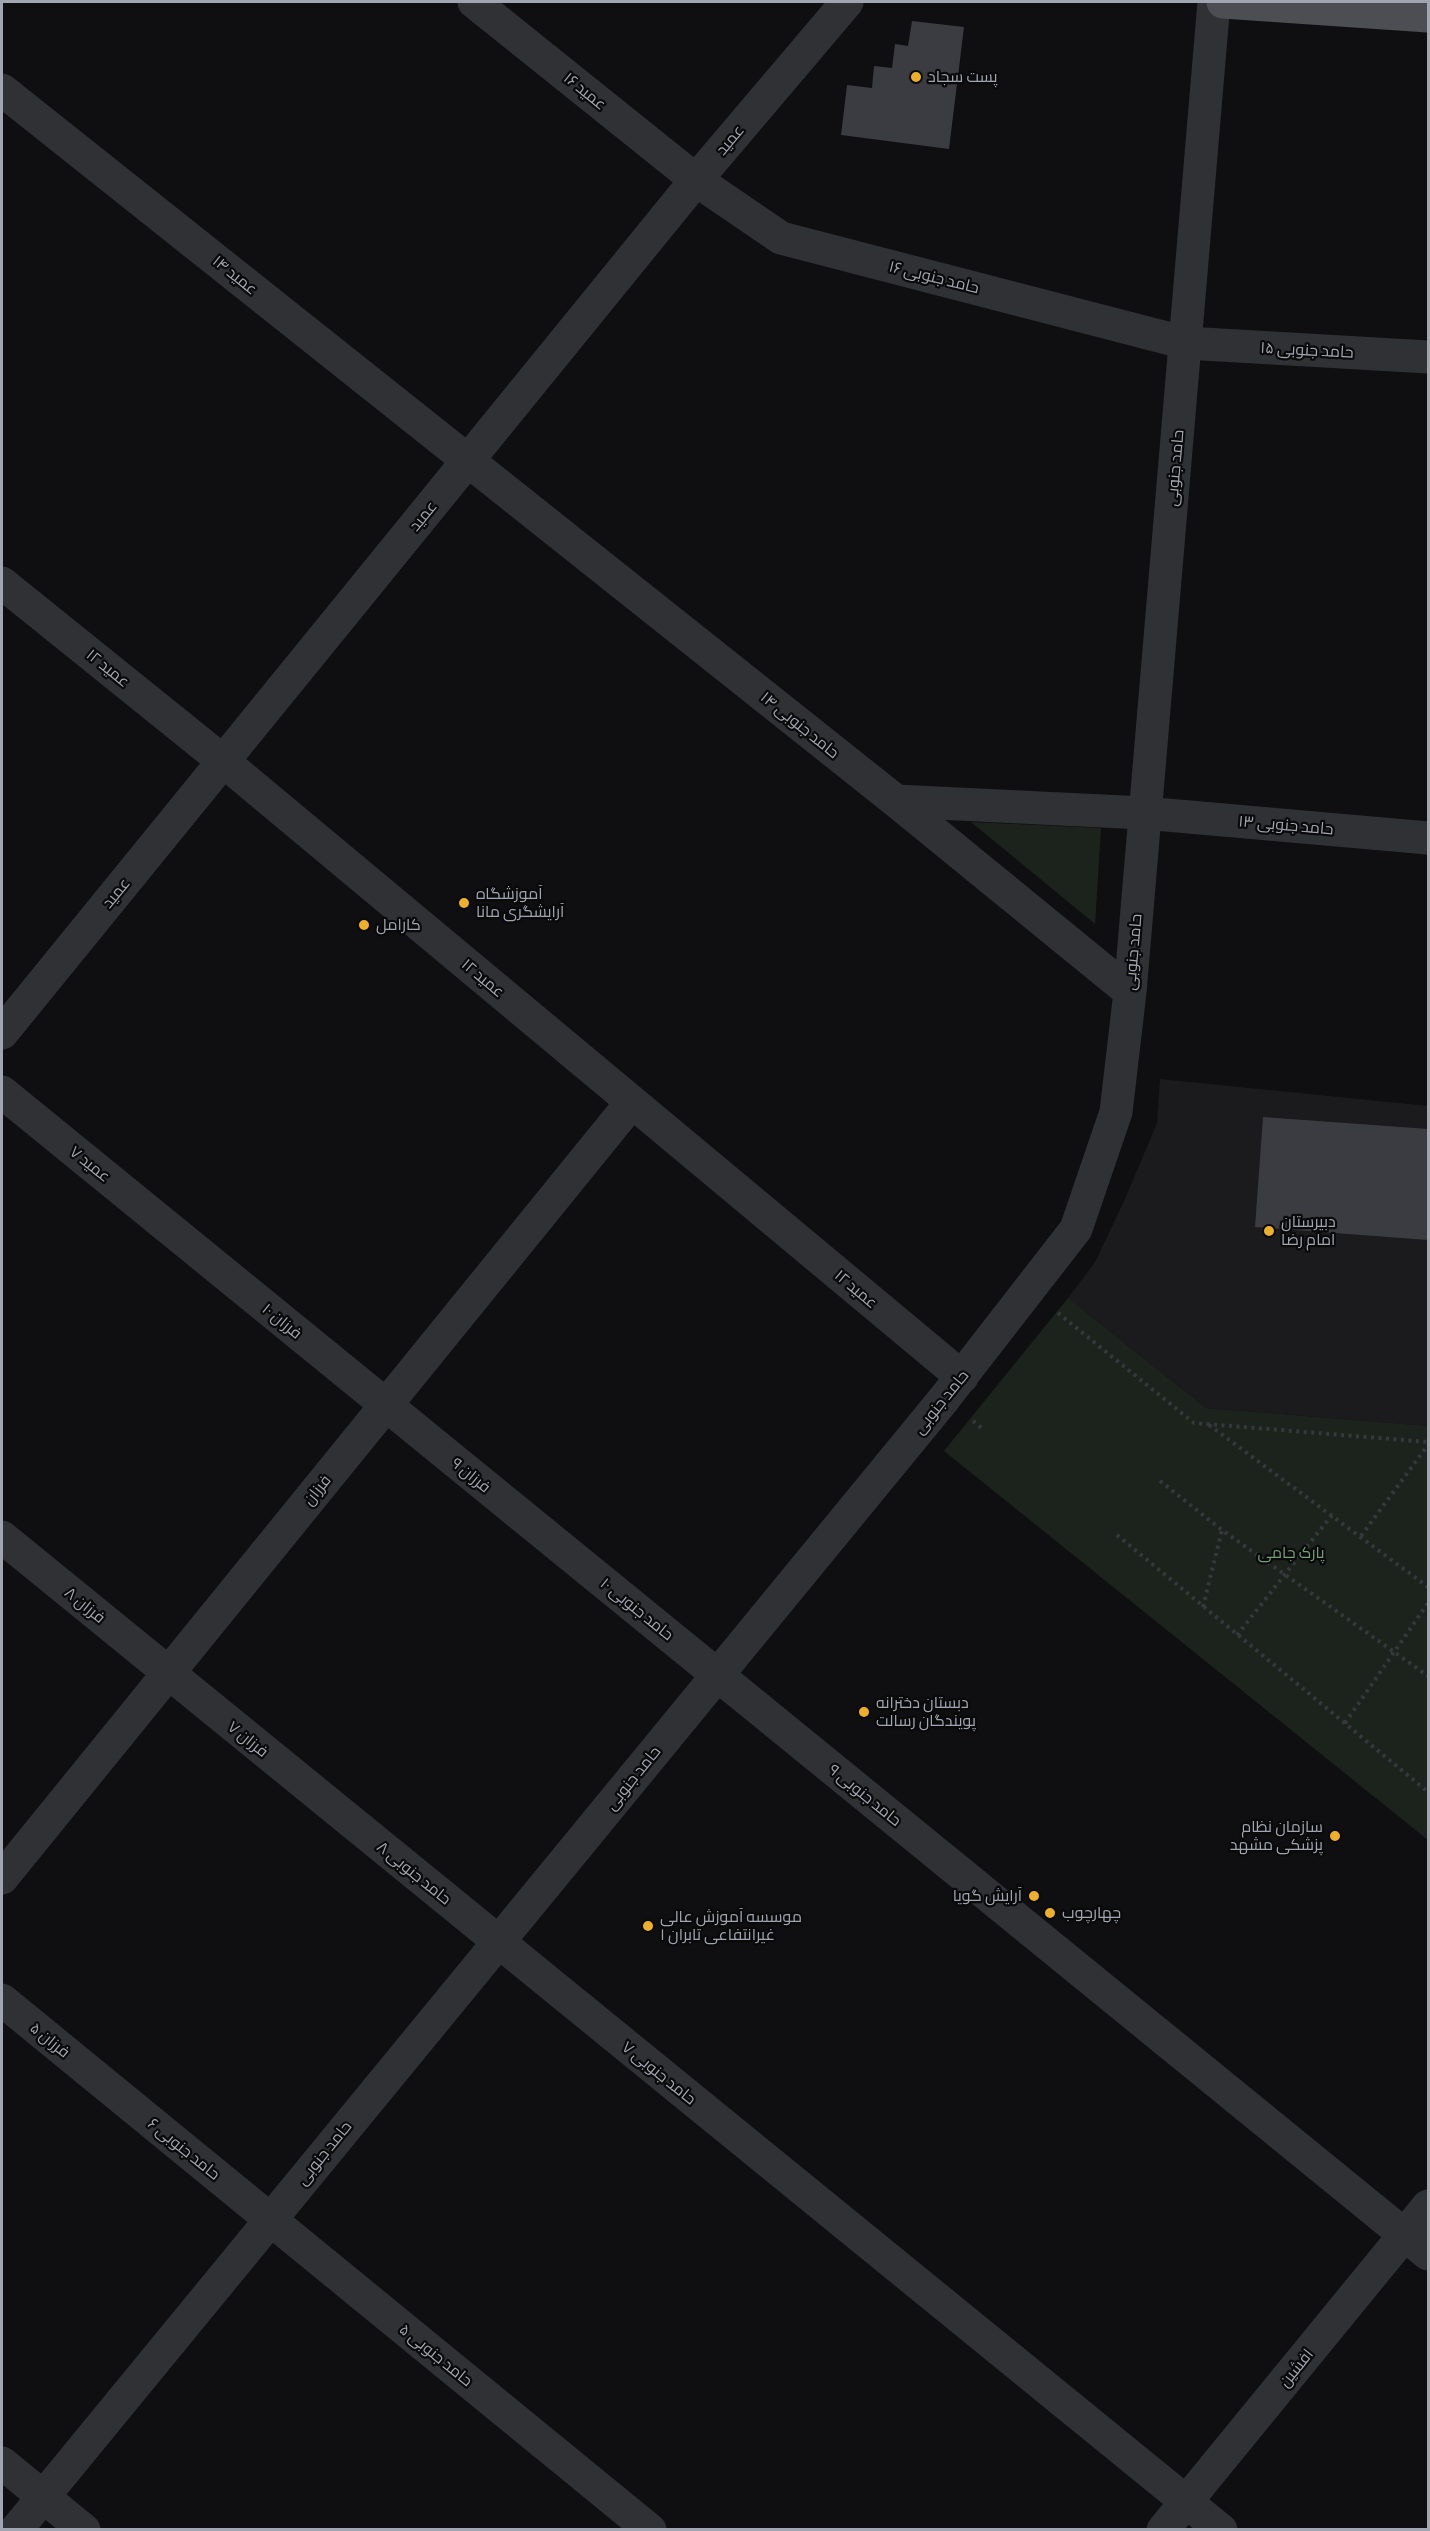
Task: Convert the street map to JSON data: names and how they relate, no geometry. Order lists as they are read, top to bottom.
{
  "streets": {
    "street": [
      "عمید ۱۶",
      "عمید",
      "عمید ۱۴",
      "حامد جنوبی ۱۶",
      "حامد جنوبی ۱۵",
      "حامد جنوبی",
      "عمید ۱۲",
      "حامد جنوبی ۱۴",
      "حامد جنوبی ۱۳",
      "عمید ۷",
      "فرزان ۱۰",
      "فرزان ۹",
      "فرزان",
      "فرزان ۸",
      "حامد جنوبی ۱۰",
      "فرزان ۷",
      "حامد جنوبی ۹",
      "حامد جنوبی ۸",
      "فرزان ۵",
      "حامد جنوبی ۷",
      "حامد جنوبی ۶",
      "حامد جنوبی ۵",
      "افشین"
    ]
  },
  "crossings": [
    ["عمید ۱۶", "عمید"],
    ["عمید ۱۶", "حامد جنوبی ۱۶"],
    ["عمید", "عمید ۱۴"],
    ["عمید", "حامد جنوبی ۱۶"],
    ["عمید", "عمید ۱۲"],
    ["عمید", "حامد جنوبی ۱۴"],
    ["عمید ۱۴", "حامد جنوبی ۱۴"],
    ["حامد جنوبی ۱۶", "حامد جنوبی ۱۵"],
    ["حامد جنوبی ۱۶", "حامد جنوبی"],
    ["حامد جنوبی ۱۵", "حامد جنوبی"],
    ["حامد جنوبی", "عمید ۱۲"],
    ["حامد جنوبی", "حامد جنوبی ۱۴"],
    ["حامد جنوبی", "حامد جنوبی ۱۳"],
    ["حامد جنوبی", "حامد جنوبی ۱۰"],
    ["حامد جنوبی", "حامد جنوبی ۹"],
    ["حامد جنوبی", "حامد جنوبی ۸"],
    ["حامد جنوبی", "حامد جنوبی ۷"],
    ["حامد جنوبی", "حامد جنوبی ۶"],
    ["حامد جنوبی", "حامد جنوبی ۵"],
    ["عمید ۱۲", "فرزان"],
    ["حامد جنوبی ۱۴", "حامد جنوبی ۱۳"],
    ["عمید ۷", "فرزان ۱۰"],
    ["فرزان ۱۰", "فرزان ۹"],
    ["فرزان ۱۰", "فرزان"],
    ["فرزان ۹", "فرزان"],
    ["فرزان ۹", "حامد جنوبی ۱۰"],
    ["فرزان", "فرزان ۸"],
    ["فرزان", "فرزان ۷"],
    ["فرزان ۸", "فرزان ۷"],
    ["حامد جنوبی ۱۰", "حامد جنوبی ۹"],
    ["فرزان ۷", "حامد جنوبی ۸"],
    ["حامد جنوبی ۹", "افشین"],
    ["حامد جنوبی ۸", "حامد جنوبی ۷"],
    ["فرزان ۵", "حامد جنوبی ۶"],
    ["حامد جنوبی ۷", "افشین"],
    ["حامد جنوبی ۶", "حامد جنوبی ۵"]
  ],
  "parks": ["پارک جامی"],
  "places": [
    "پست سجاد",
    "آموزشگاه آرایشگری مانا",
    "کارامل",
    "دبیرستان امام رضا",
    "دبستان دخترانه پویندگان رسالت",
    "سازمان نظام پزشکی مشهد",
    "آرایش گویا",
    "چهارچوب",
    "موسسه آموزش عالی غیرانتفاعی تابران ۱"
  ]
}
